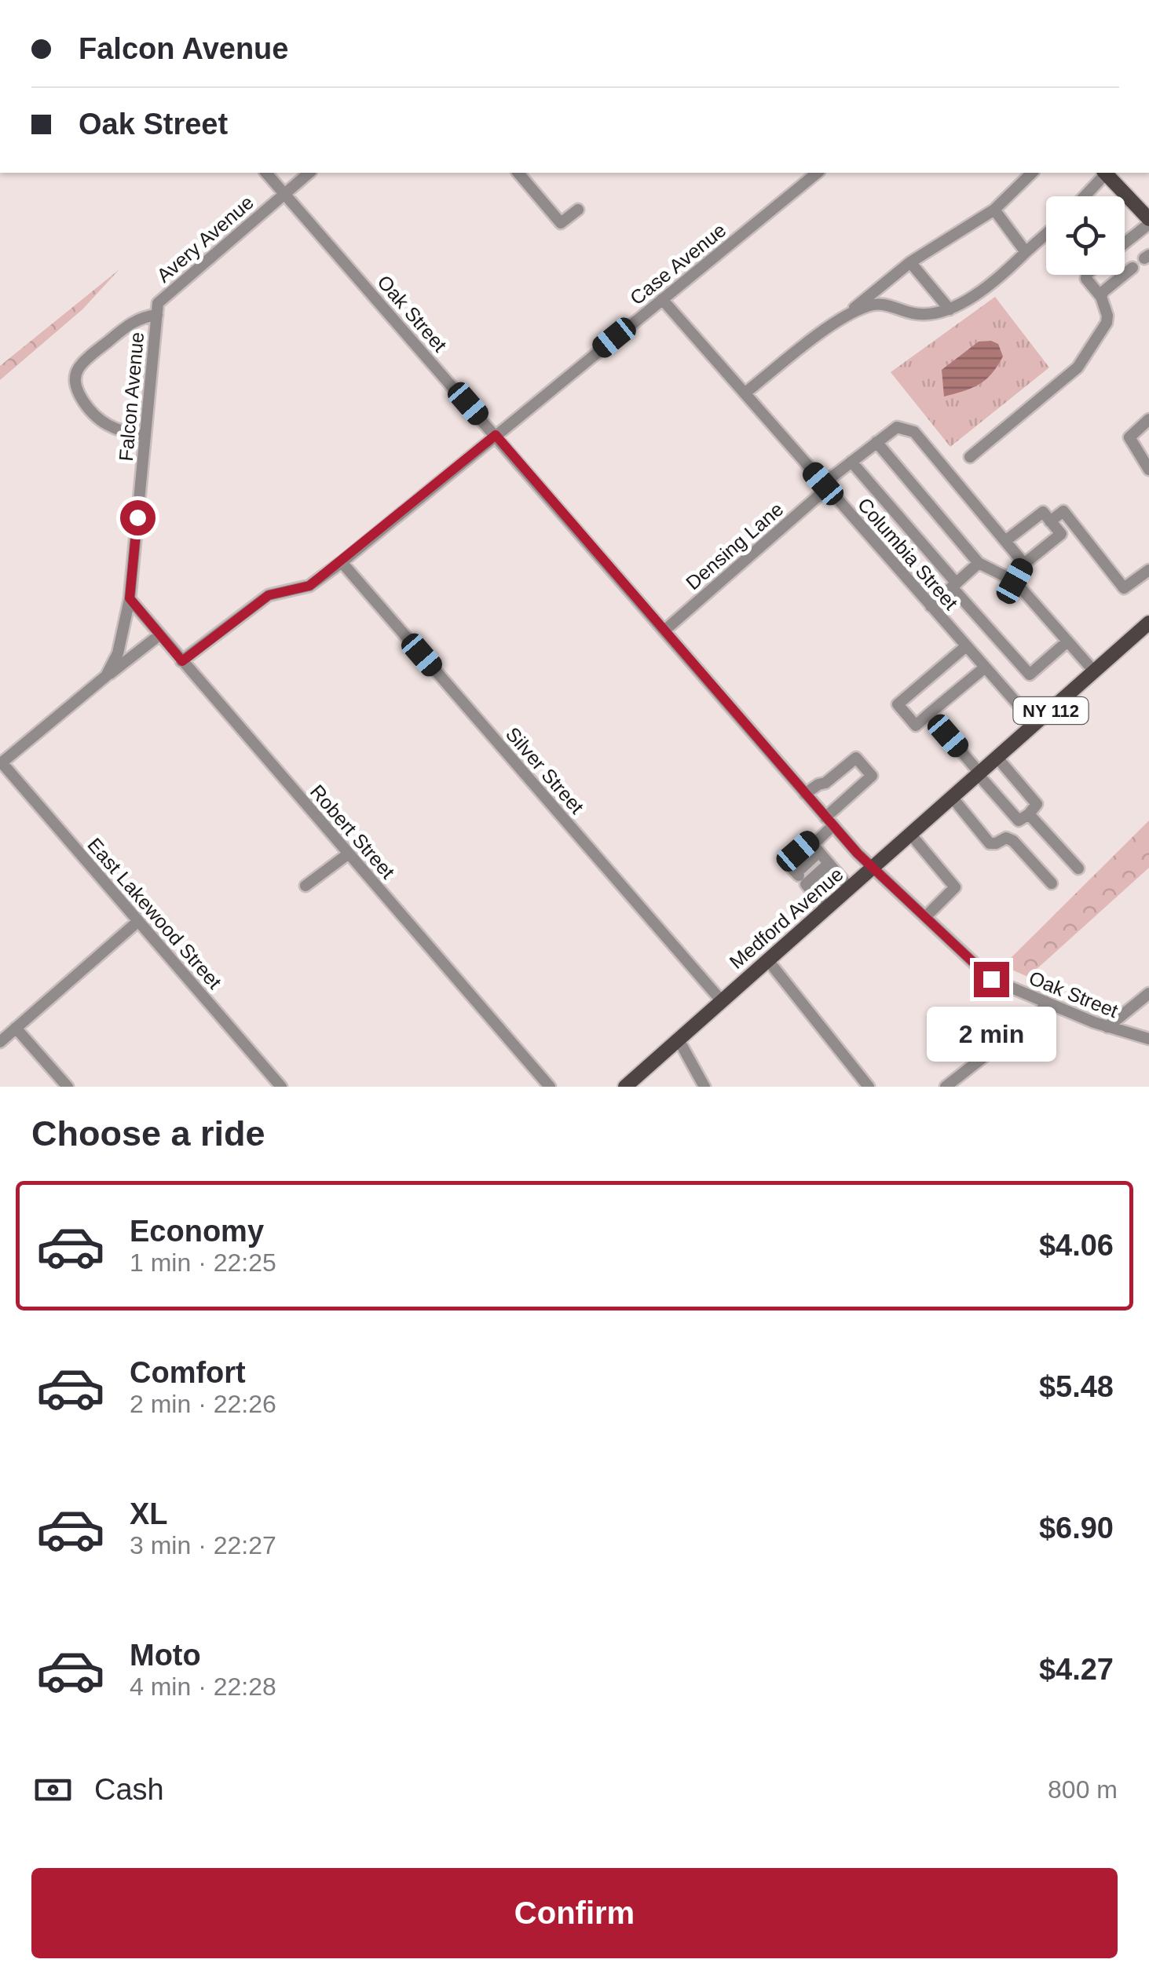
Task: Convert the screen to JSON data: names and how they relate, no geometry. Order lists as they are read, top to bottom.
{
  "streets": {
    "main road": ["NY 112", "Medford Avenue"],
    "street": [
      "Avery Avenue",
      "Case Avenue",
      "Oak Street",
      "Falcon Avenue",
      "Densing Lane",
      "Columbia Street",
      "Silver Street",
      "Robert Street",
      "East Lakewood Street"
    ]
  },
  "crossings": [
    ["Avery Avenue", "Oak Street"],
    ["Avery Avenue", "Falcon Avenue"],
    ["Case Avenue", "Oak Street"],
    ["Case Avenue", "Columbia Street"],
    ["Case Avenue", "Silver Street"],
    ["Case Avenue", "Robert Street"],
    ["Oak Street", "Densing Lane"],
    ["Oak Street", "Medford Avenue"],
    ["Falcon Avenue", "Robert Street"],
    ["Densing Lane", "Columbia Street"],
    ["Columbia Street", "Medford Avenue"],
    ["Silver Street", "Medford Avenue"]
  ],
  "page": {
    "banner": ["Falcon Avenue", "Oak Street"],
    "bubble": "2 min",
    "heading": "Choose a ride",
    "list": [
      {
        "name": "Economy",
        "note": "1 min · 22:25",
        "value": "$4.06"
      },
      {
        "name": "Comfort",
        "note": "2 min · 22:26",
        "value": "$5.48"
      },
      {
        "name": "XL",
        "note": "3 min · 22:27",
        "value": "$6.90"
      },
      {
        "name": "Moto",
        "note": "4 min · 22:28",
        "value": "$4.27"
      }
    ],
    "pay": ["Cash", "800 m"],
    "buttons": "Confirm"
  }
}
